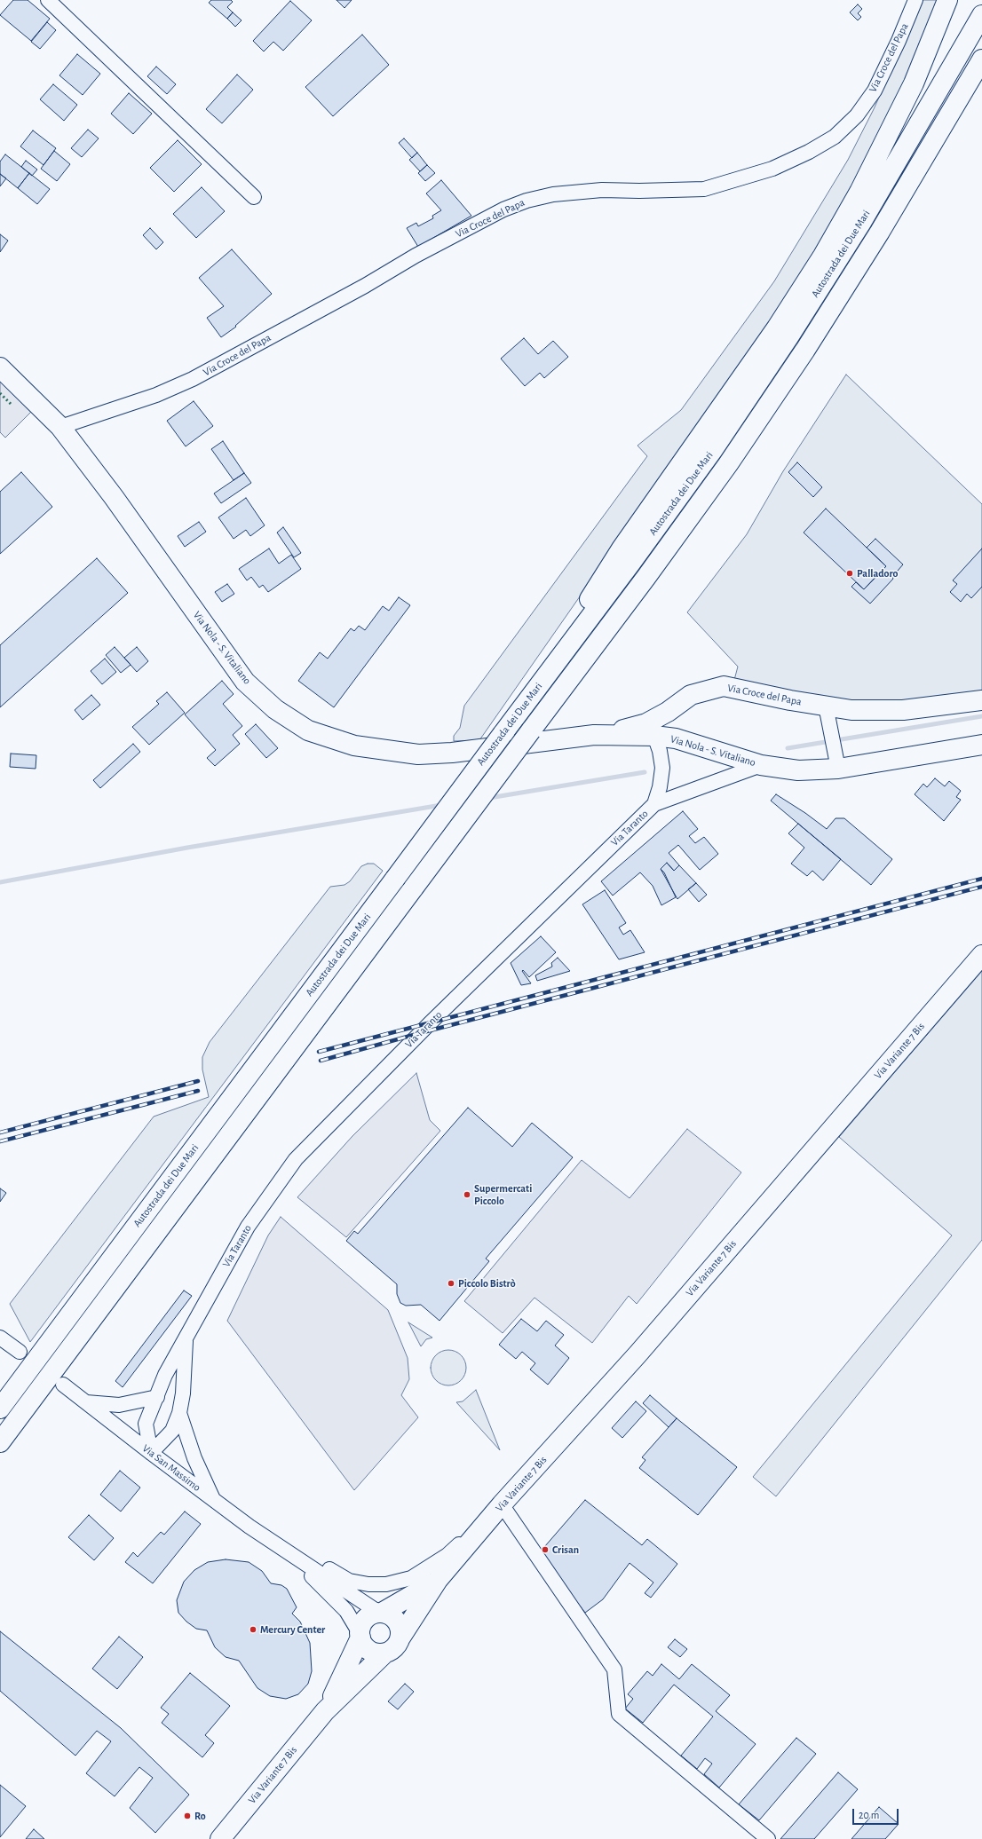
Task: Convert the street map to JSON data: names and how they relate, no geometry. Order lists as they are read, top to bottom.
{
  "streets": {
    "main road": [
      "Via Croce del Papa",
      "Autostrada dei Due Mari",
      "Via Nola - S. Vitaliano",
      "Via Variante 7 Bis"
    ],
    "street": ["Via Taranto", "Via San Massimo"]
  },
  "crossings": [
    ["Via Croce del Papa", "Via Nola - S. Vitaliano"],
    ["Via Croce del Papa", "Via Taranto"],
    ["Via Nola - S. Vitaliano", "Via Taranto"],
    ["Via Taranto", "Via San Massimo"],
    ["Via Variante 7 Bis", "Via San Massimo"]
  ],
  "places": [
    "Palladoro",
    "Supermercati Piccolo",
    "Piccolo Bistrò",
    "Crisan",
    "Mercury Center",
    "Ro"
  ],
  "scale_bar": "20 m"
}
